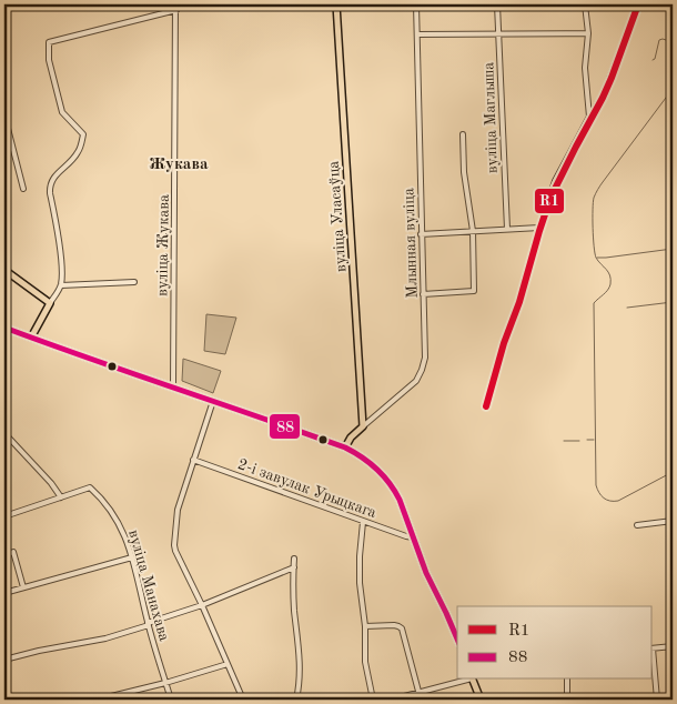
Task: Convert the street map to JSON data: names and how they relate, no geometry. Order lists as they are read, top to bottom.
{
  "streets": {
    "main road": ["вуліца Уласаўца", "Млынная вуліца"],
    "street": [
      "вуліца Маглыша",
      "вуліца Жукава",
      "2-і завулак Урыцкага",
      "вуліца Манахава"
    ]
  },
  "crossings": [
    ["вуліца Уласаўца", "Млынная вуліца"]
  ],
  "districts": ["Жукава"],
  "lines": ["transit line R1", "transit line 88"],
  "legend": ["R1", "88"]
}
